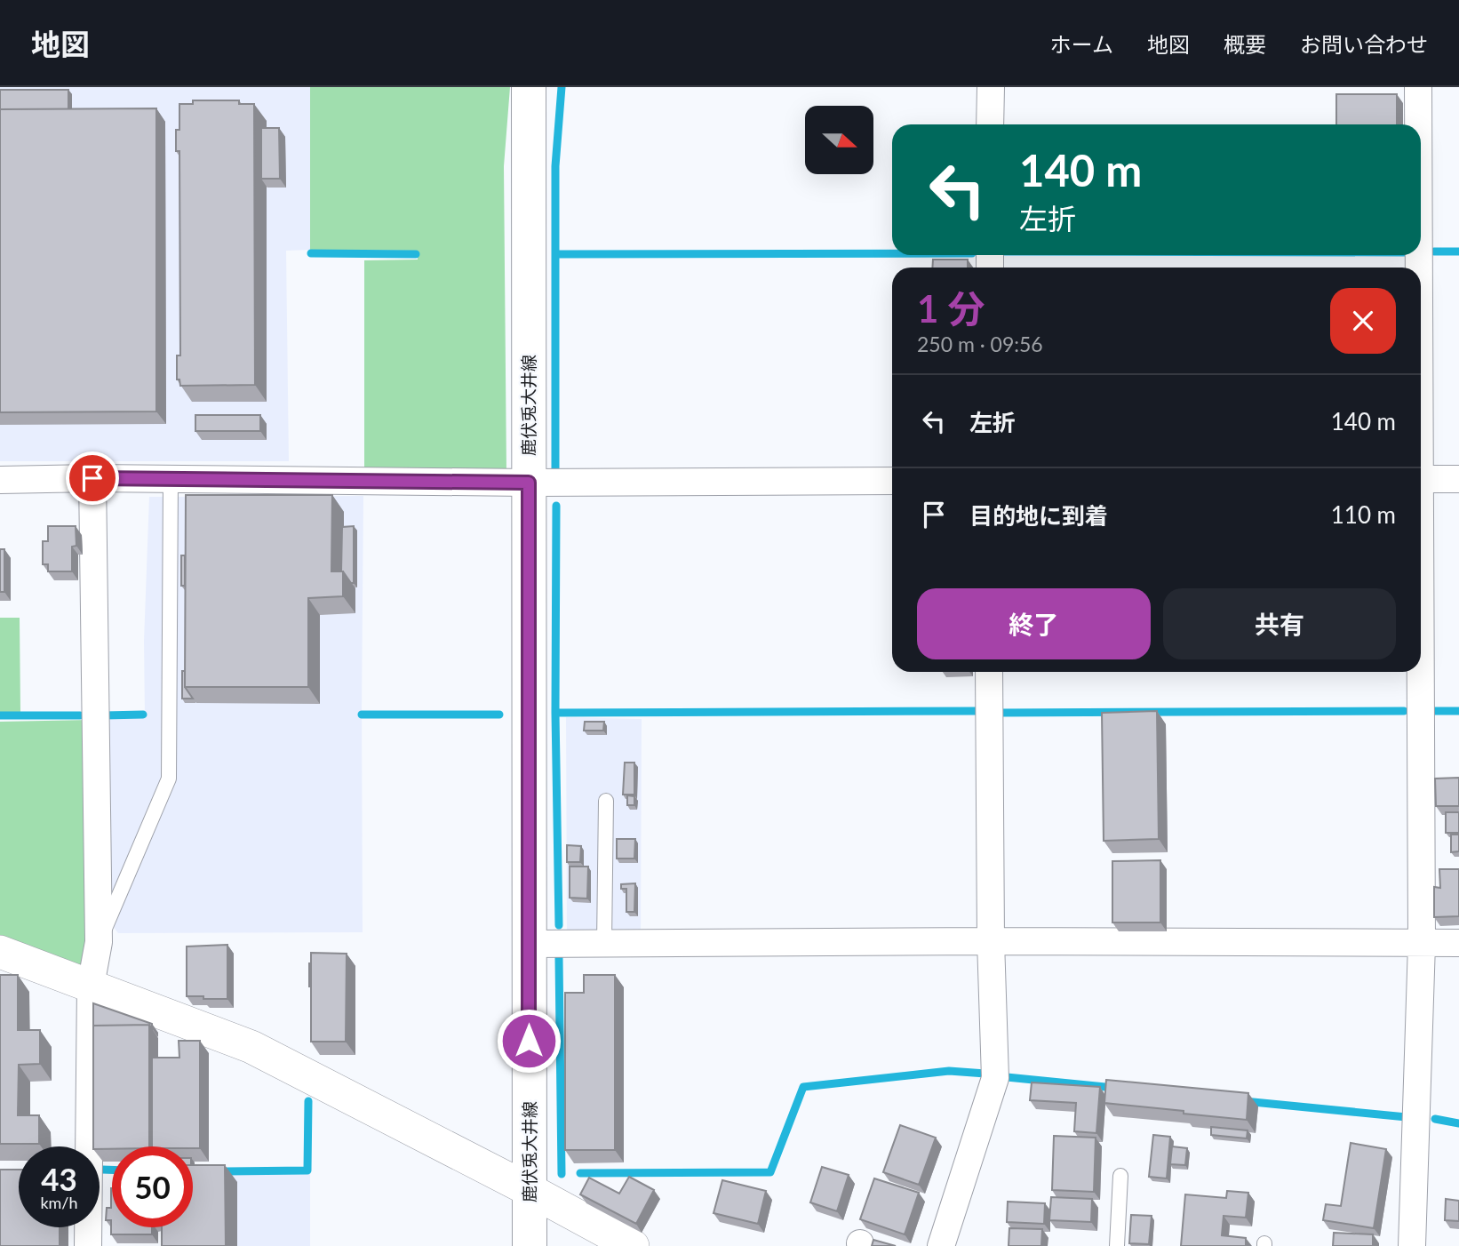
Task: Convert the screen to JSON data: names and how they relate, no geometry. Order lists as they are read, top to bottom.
{
  "streets": {
    "main road": ["鹿伏兎大井線"]
  },
  "north": "right",
  "page": {
    "header": "地図",
    "nav": [
      "ホーム",
      "地図",
      "概要",
      "お問い合わせ"
    ],
    "turn": ["140 m", "左折"],
    "heading": ["1 分", "250 m · 09:56"],
    "list": [
      {
        "name": "左折",
        "value": "140 m"
      },
      {
        "name": "目的地に到着",
        "value": "110 m"
      }
    ],
    "buttons": ["終了", "共有"],
    "speed": "43 km/h",
    "limit": "50"
  }
}
